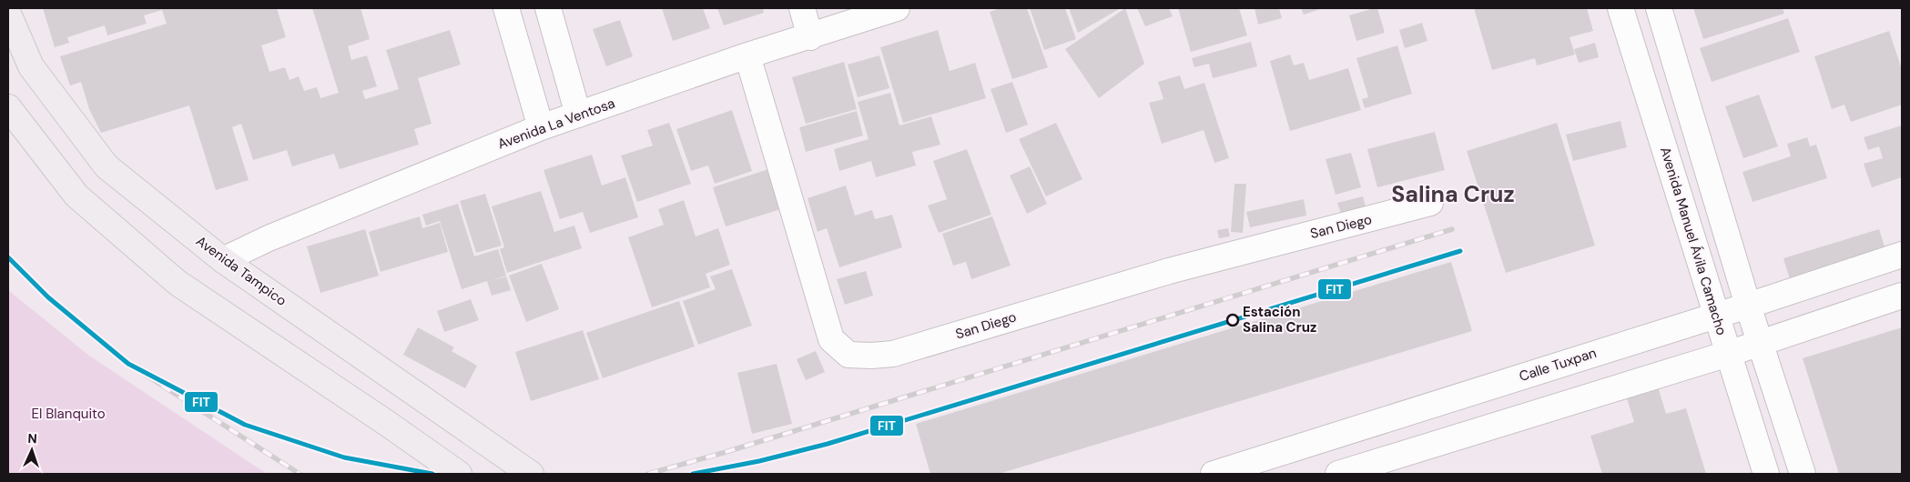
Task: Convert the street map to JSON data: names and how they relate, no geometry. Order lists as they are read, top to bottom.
{
  "streets": {
    "main road": ["Avenida Tampico"],
    "street": [
      "Avenida La Ventosa",
      "San Diego",
      "Avenida Manuel Ávila Camacho",
      "Calle Tuxpan"
    ]
  },
  "crossings": [
    ["Avenida La Ventosa", "San Diego"],
    ["Avenida La Ventosa", "Avenida Tampico"],
    ["Avenida Manuel Ávila Camacho", "Calle Tuxpan"]
  ],
  "districts": ["Salina Cruz"],
  "parks": ["El Blanquito"],
  "places": ["Estación Salina Cruz"],
  "lines": ["transit line FIT"],
  "north": "top"
}
